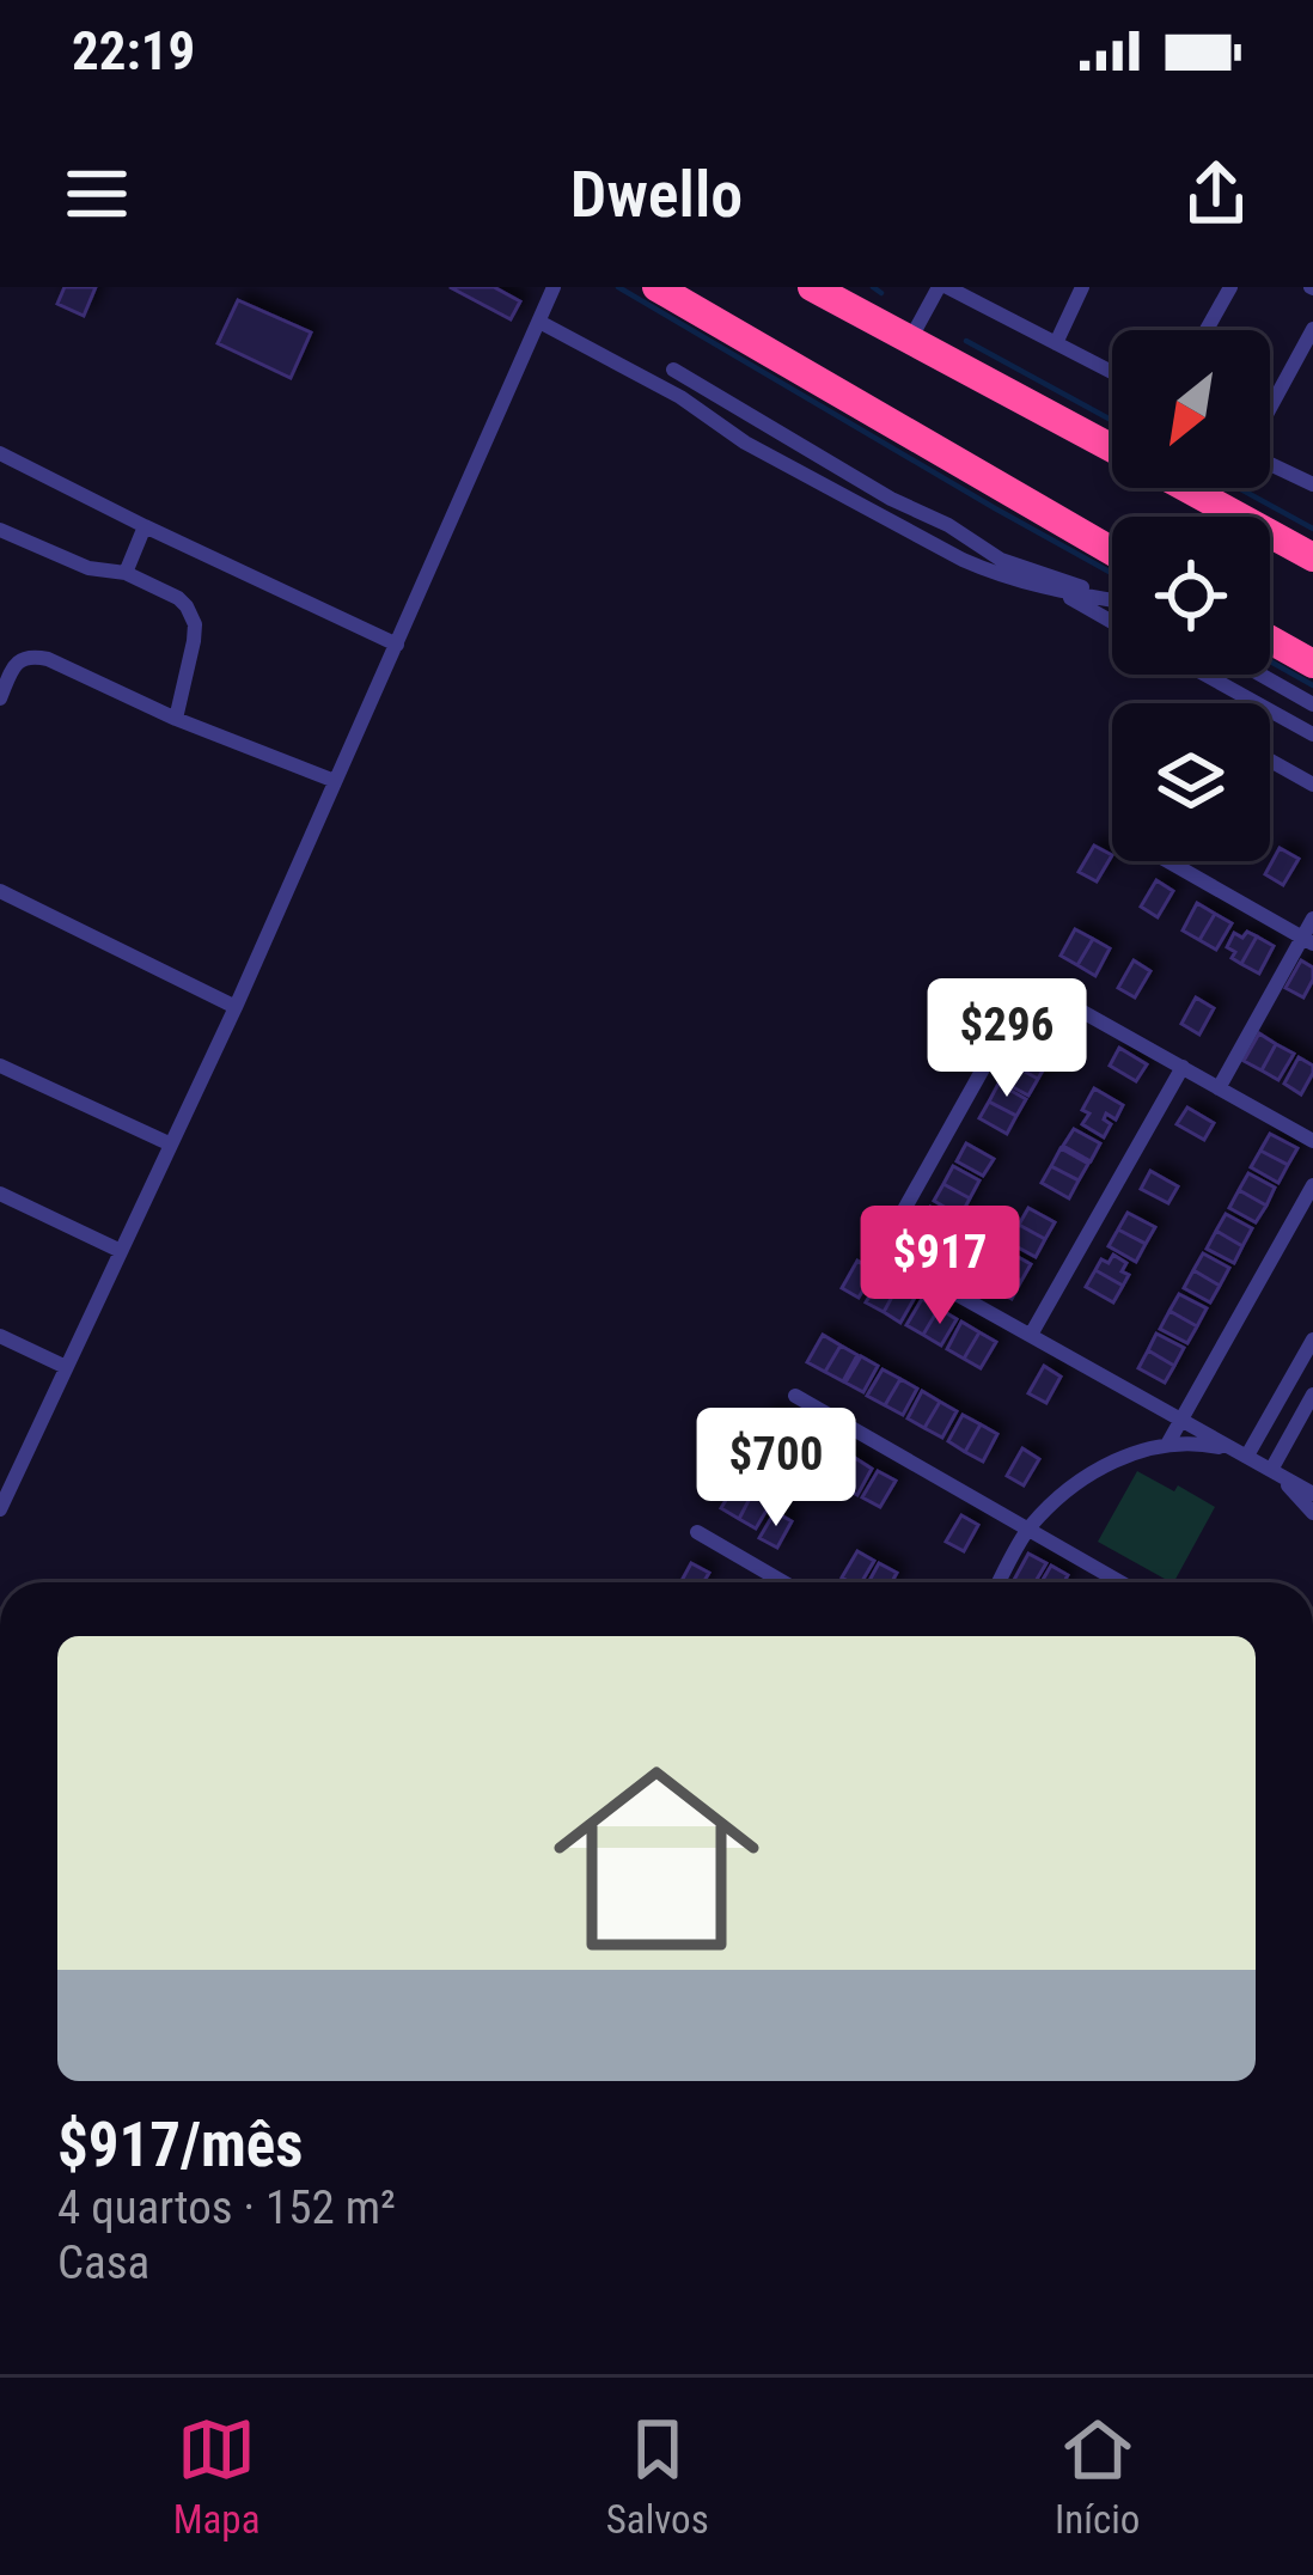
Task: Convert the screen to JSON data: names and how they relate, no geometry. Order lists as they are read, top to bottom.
{
  "north": "bottom left",
  "page": {
    "status": "22:19",
    "header": "Dwello",
    "price": ["$296", "$917", "$700"],
    "list": [
      {
        "name": "$917/mês",
        "note": "4 quartos · 152 m² · Casa"
      }
    ],
    "tabs": ["Mapa", "Salvos", "Início"]
  }
}
